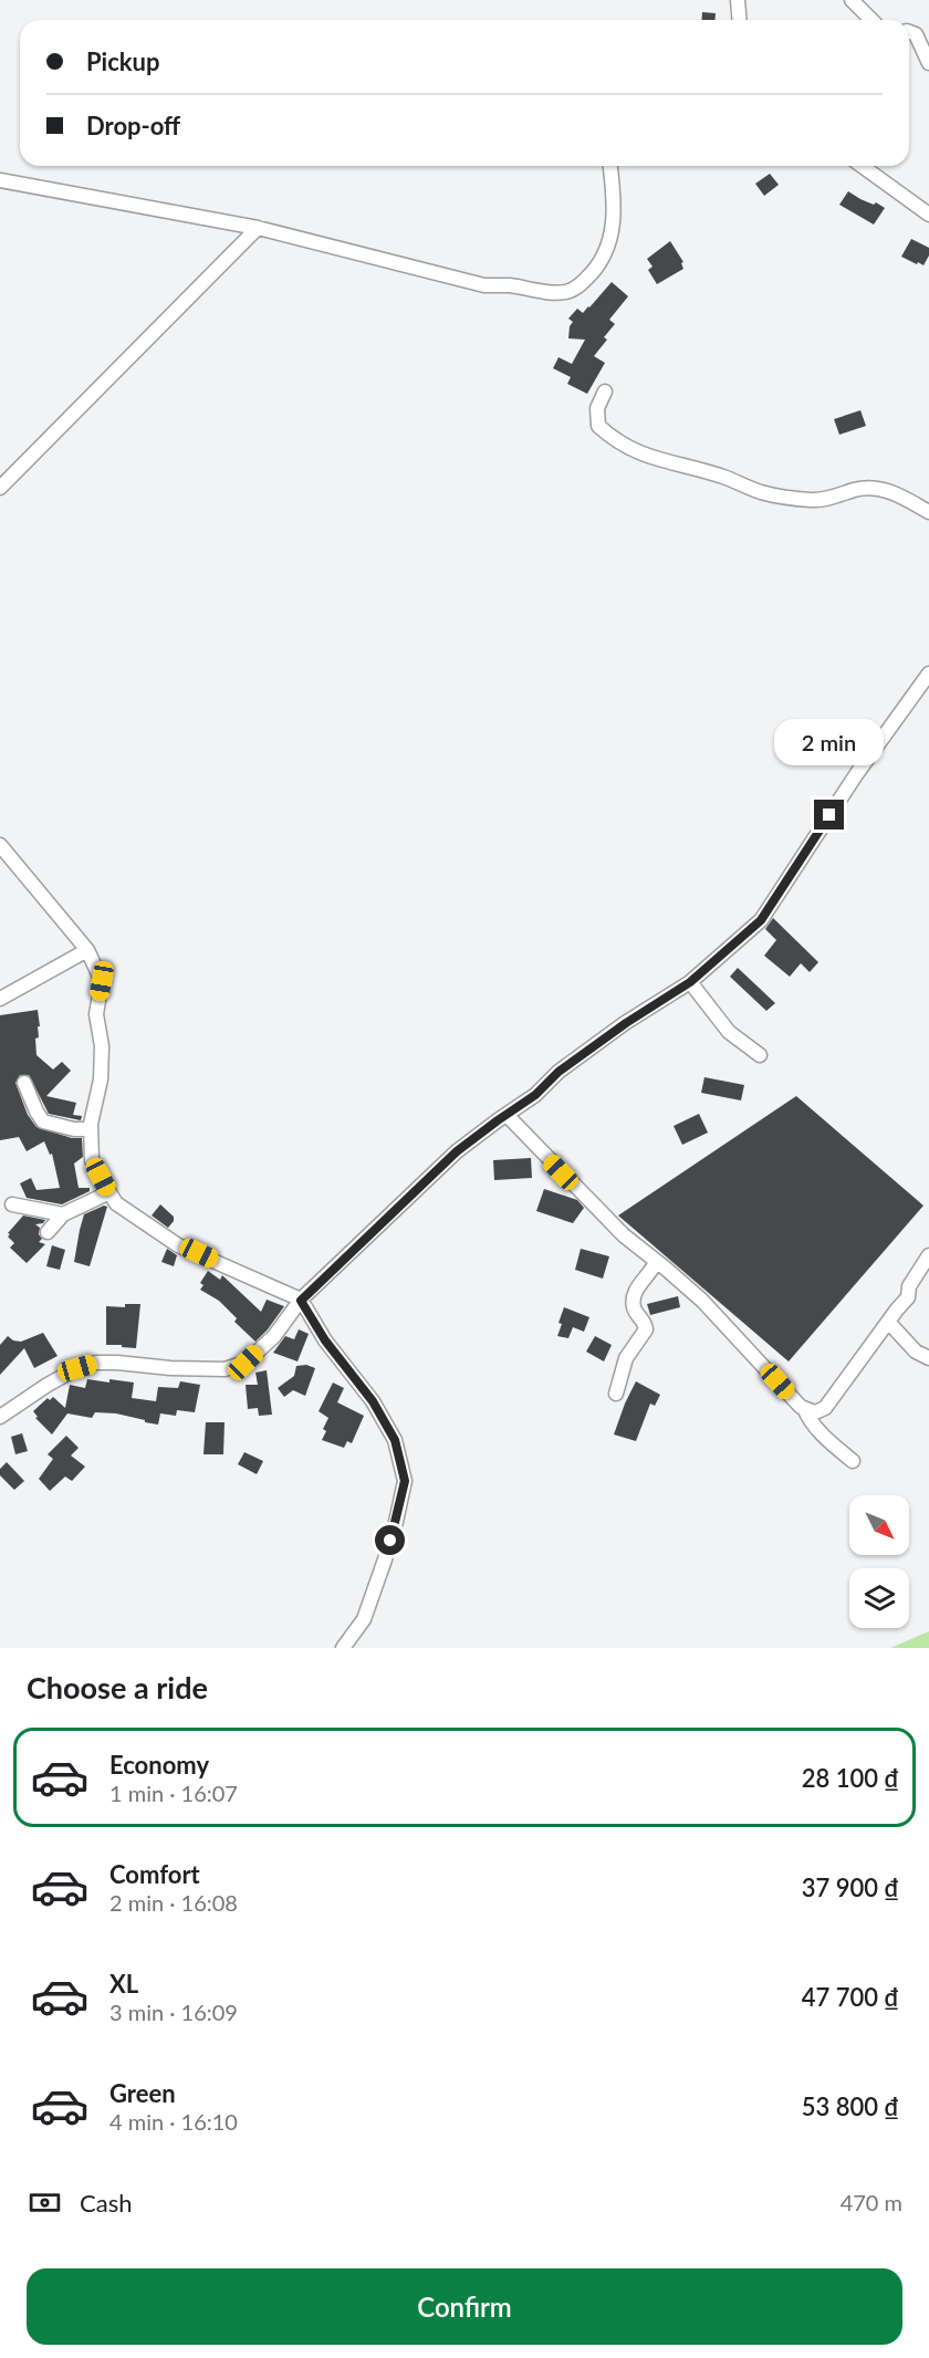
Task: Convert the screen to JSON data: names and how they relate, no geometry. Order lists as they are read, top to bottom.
{
  "north": "bottom right",
  "page": {
    "banner": ["Pickup", "Drop-off"],
    "bubble": "2 min",
    "heading": "Choose a ride",
    "list": [
      {
        "name": "Economy",
        "note": "1 min · 16:07",
        "value": "28 100 ₫"
      },
      {
        "name": "Comfort",
        "note": "2 min · 16:08",
        "value": "37 900 ₫"
      },
      {
        "name": "XL",
        "note": "3 min · 16:09",
        "value": "47 700 ₫"
      },
      {
        "name": "Green",
        "note": "4 min · 16:10",
        "value": "53 800 ₫"
      }
    ],
    "pay": ["Cash", "470 m"],
    "buttons": "Confirm"
  }
}
